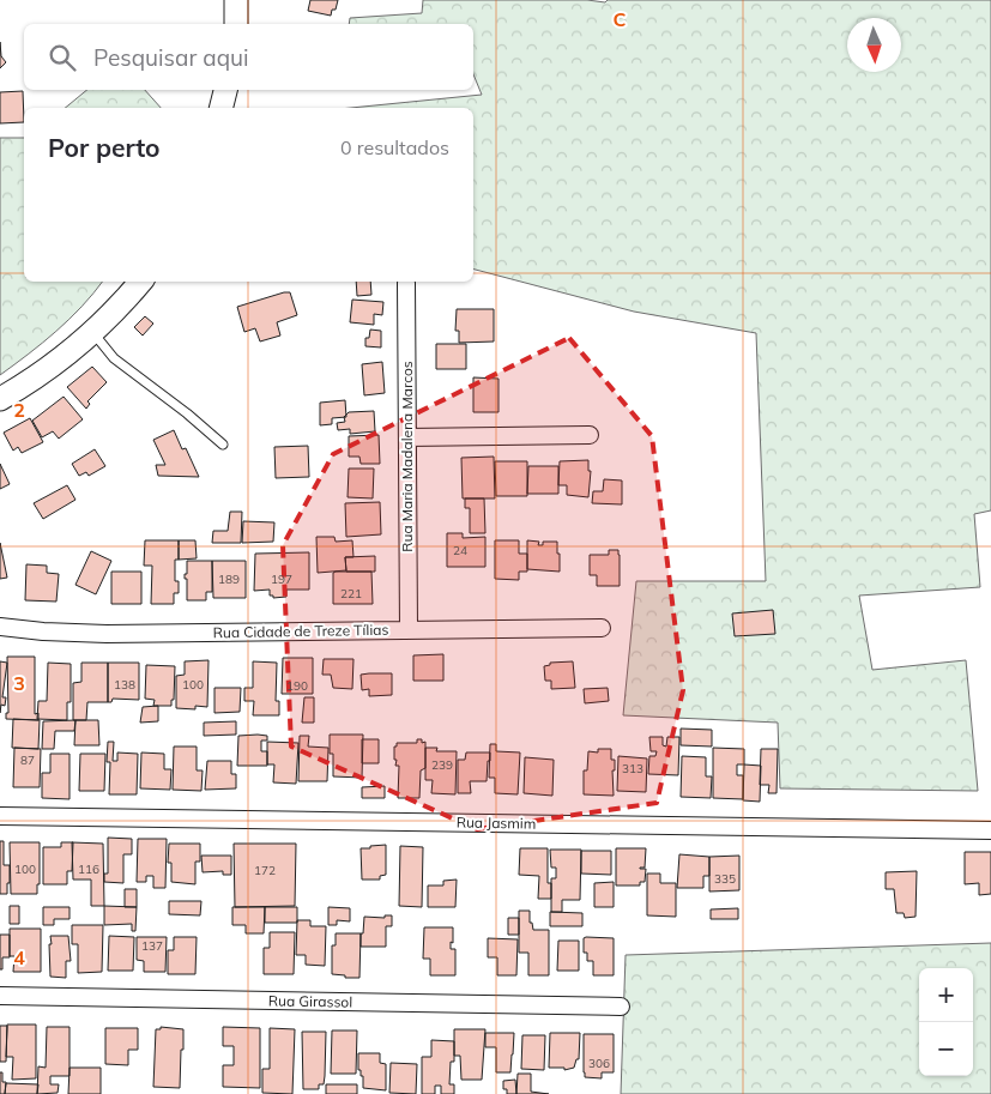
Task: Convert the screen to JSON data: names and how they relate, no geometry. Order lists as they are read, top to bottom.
{
  "streets": {
    "street": [
      "Rua Maria Madalena Marcos",
      "Rua Cidade de Treze Tílias",
      "Rua Jasmim",
      "Rua Girassol"
    ]
  },
  "crossings": [
    ["Rua Maria Madalena Marcos", "Rua Cidade de Treze Tílias"]
  ],
  "house_numbers": [
    "24",
    "189",
    "197",
    "221",
    "138",
    "100",
    "190",
    "87",
    "239",
    "313",
    "100",
    "116",
    "172",
    "335",
    "137",
    "306"
  ],
  "north": "bottom",
  "page": {
    "search": "Pesquisar aqui",
    "heading": ["Por perto", "0 resultados"],
    "map_buttons": ["+", "−"]
  },
  "grid": {
    "columns": ["C"],
    "rows": ["2", "3", "4"]
  }
}
